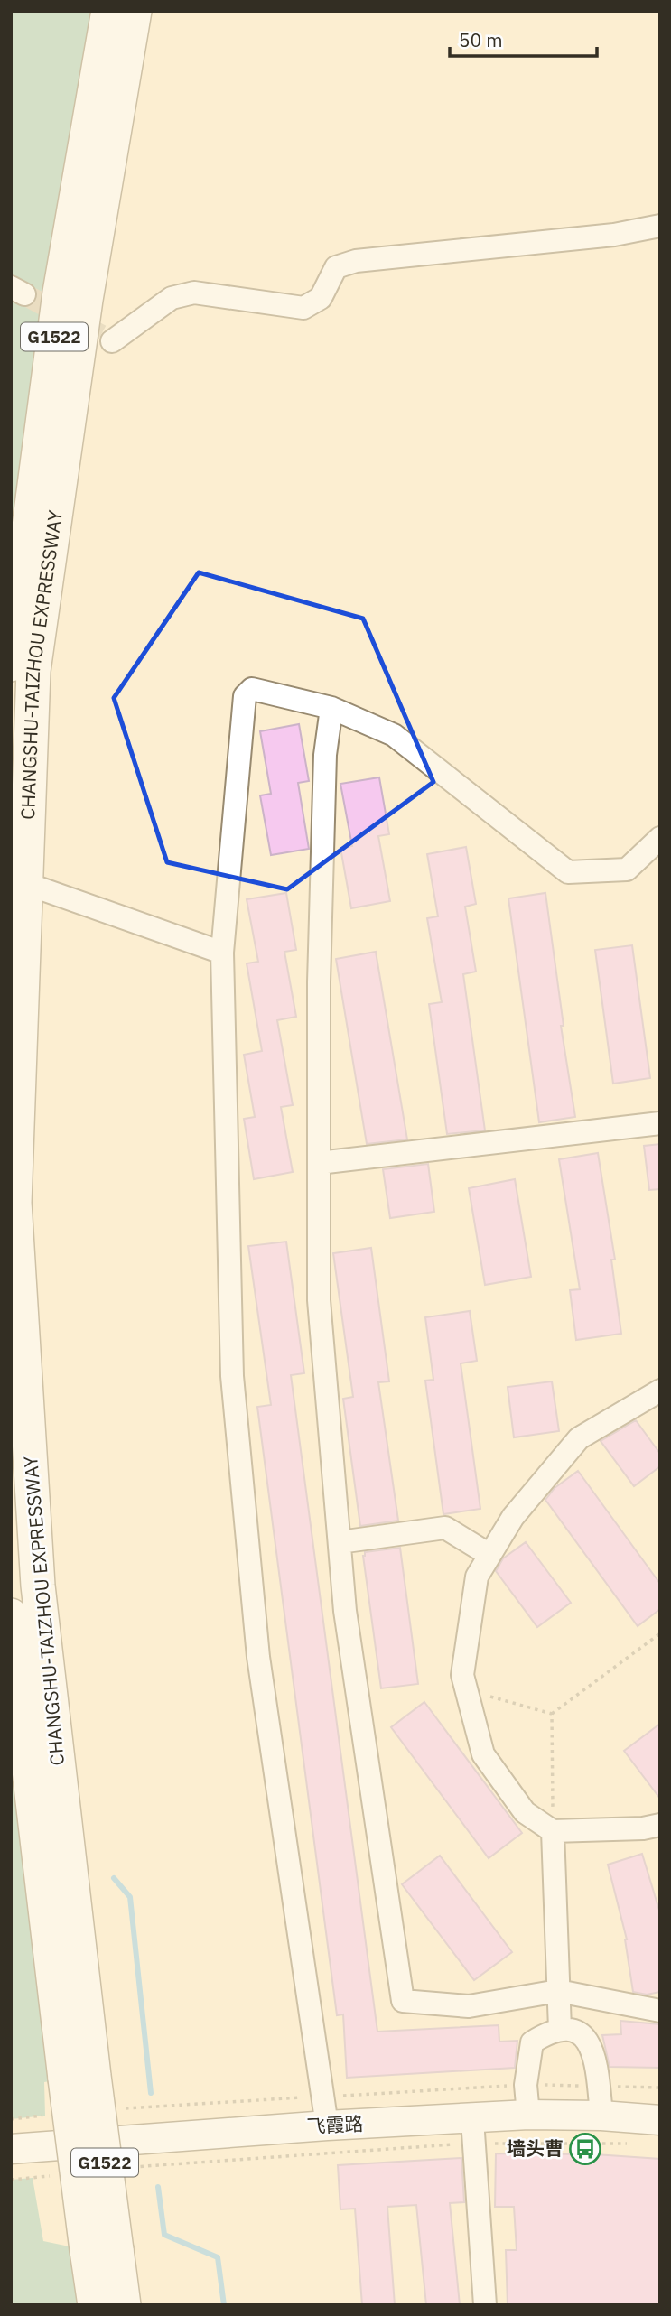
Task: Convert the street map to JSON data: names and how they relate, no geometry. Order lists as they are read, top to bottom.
{
  "streets": {
    "highway": ["G1522", "CHANGSHU-TAIZHOU EXPRESSWAY"],
    "main road": ["飞霞路"]
  },
  "places": {
    "bus stop": ["墙头曹"]
  },
  "scale_bar": "50 m"
}
